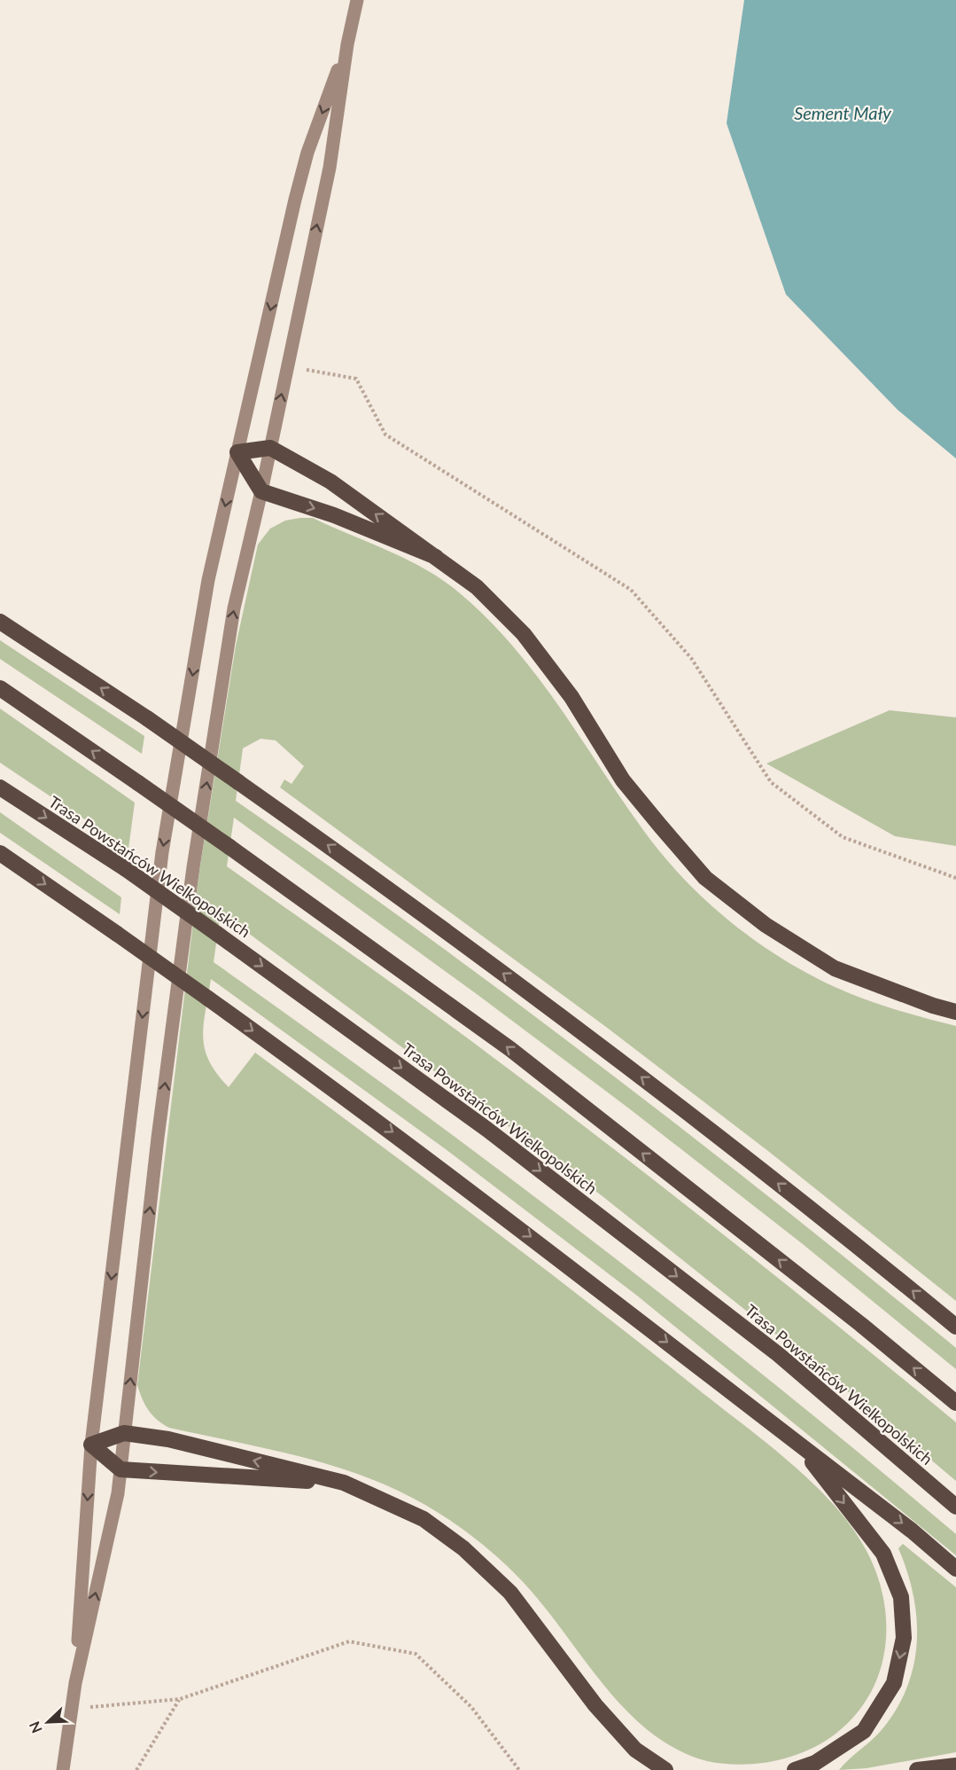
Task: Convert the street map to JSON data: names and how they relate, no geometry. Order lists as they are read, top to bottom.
{
  "streets": {
    "highway": ["Trasa Powstańców Wielkopolskich"]
  },
  "water": ["Sement Mały"],
  "north": "bottom left"
}
